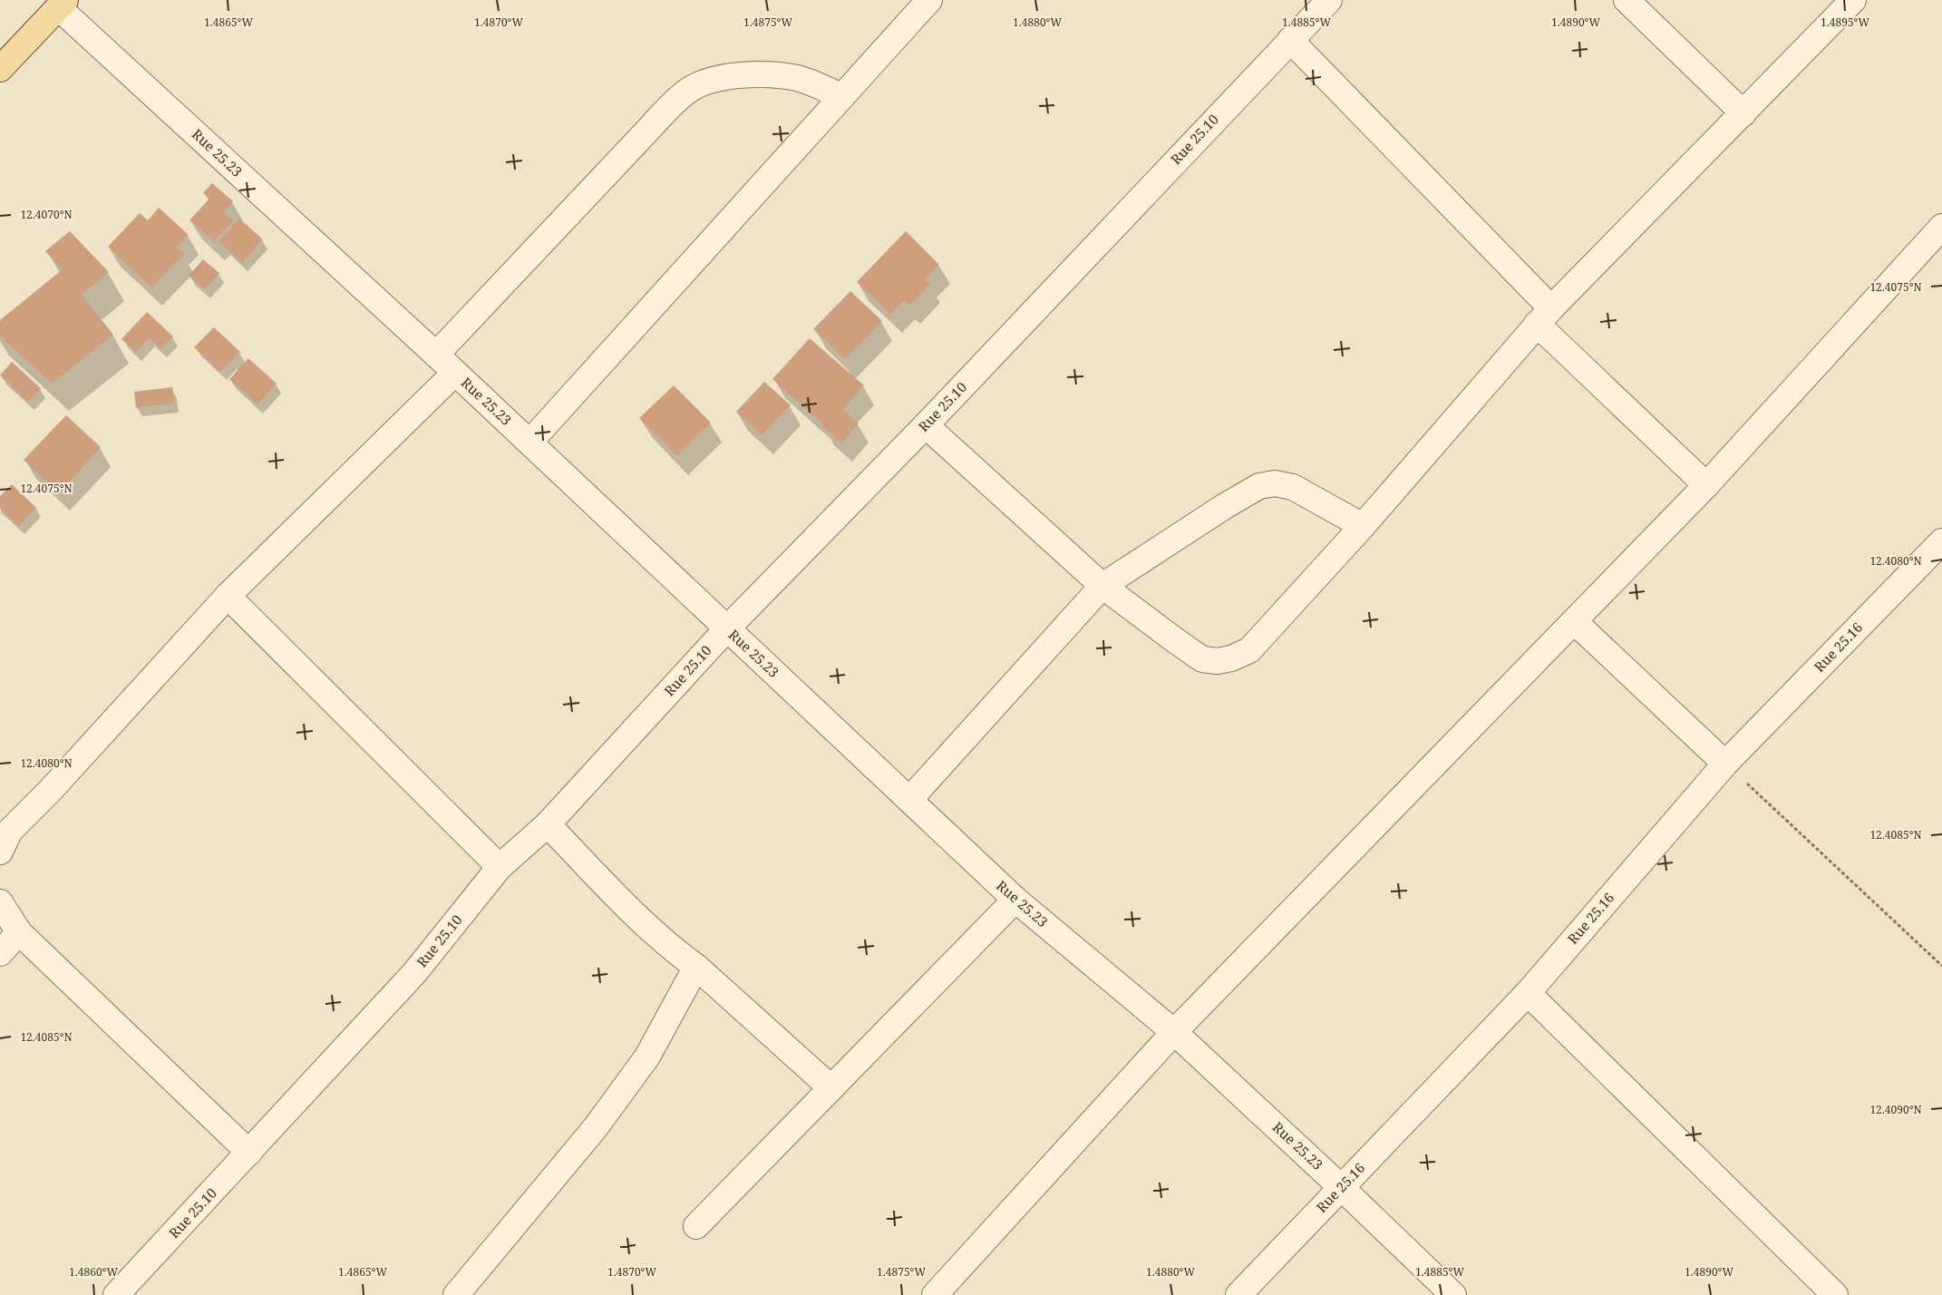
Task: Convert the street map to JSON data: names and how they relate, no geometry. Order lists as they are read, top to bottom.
{
  "streets": {
    "street": ["Rue 25.10", "Rue 25.23", "Rue 25.16"]
  },
  "crossings": [
    ["Rue 25.10", "Rue 25.23"],
    ["Rue 25.23", "Rue 25.16"]
  ],
  "coordinates": [
    "1.4865°W",
    "1.4870°W",
    "1.4875°W",
    "1.4880°W",
    "1.4885°W",
    "1.4890°W",
    "1.4895°W",
    "12.4070°N",
    "12.4075°N",
    "12.4080°N",
    "12.4085°N",
    "12.4090°N",
    "1.4860°W"
  ]
}
